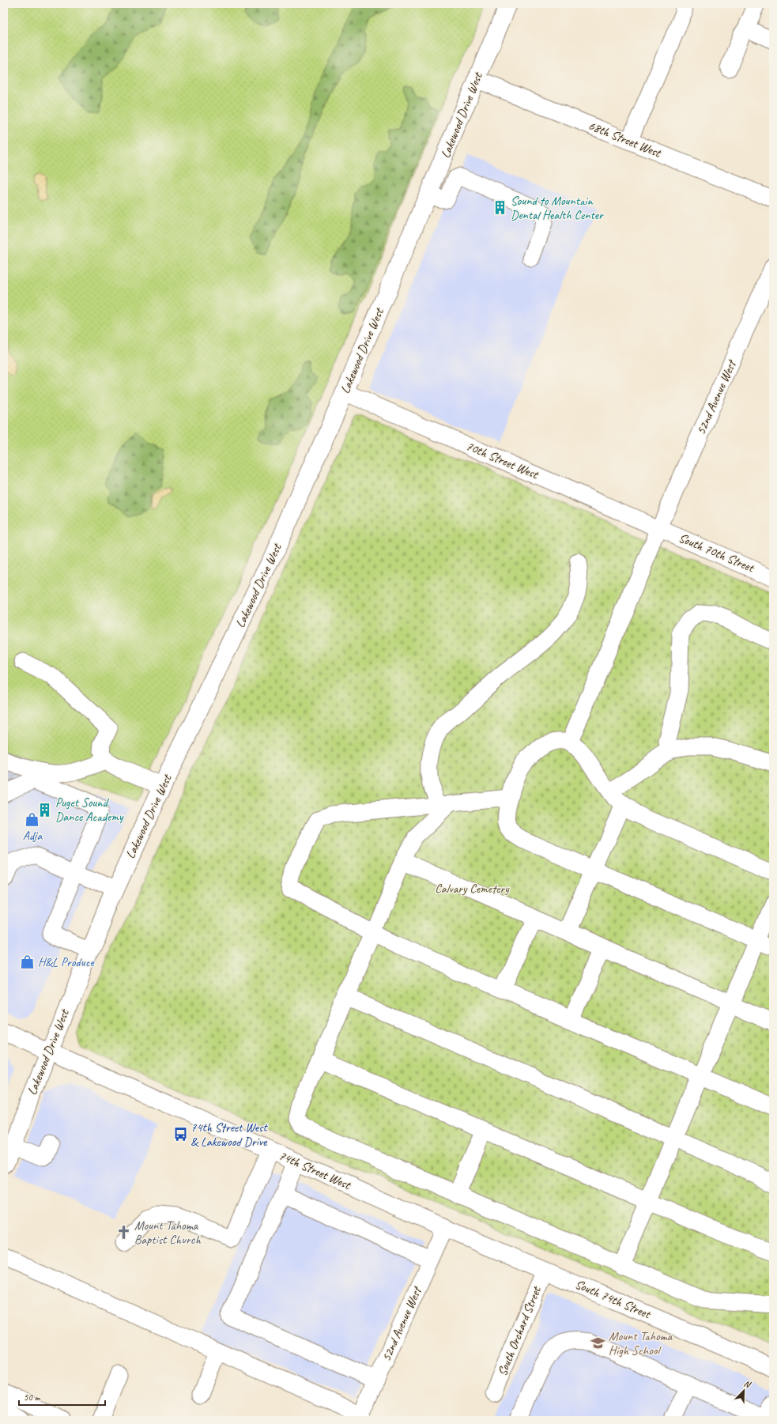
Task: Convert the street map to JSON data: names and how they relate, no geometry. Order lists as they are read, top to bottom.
{
  "streets": {
    "main road": ["Lakewood Drive West", "74th Street West", "South 74th Street"],
    "street": [
      "68th Street West",
      "52nd Avenue West",
      "70th Street West",
      "South 70th Street",
      "South Orchard Street"
    ]
  },
  "crossings": [
    ["Lakewood Drive West", "68th Street West"],
    ["Lakewood Drive West", "70th Street West"],
    ["Lakewood Drive West", "74th Street West"],
    ["52nd Avenue West", "70th Street West"],
    ["52nd Avenue West", "South 70th Street"],
    ["52nd Avenue West", "74th Street West"],
    ["70th Street West", "South 70th Street"],
    ["74th Street West", "South 74th Street"],
    ["South 74th Street", "South Orchard Street"]
  ],
  "parks": ["Calvary Cemetery"],
  "places": {
    "building": ["Sound to Mountain Dental Health Center", "Puget Sound Dance Academy"],
    "shop": ["Adja", "H&L Produce"],
    "bus stop": ["74th Street West & Lakewood Drive"],
    "church": ["Mount Tahoma Baptist Church"],
    "school or university": ["Mount Tahoma High School"]
  },
  "scale_bar": "50 m",
  "north": "top right"
}
